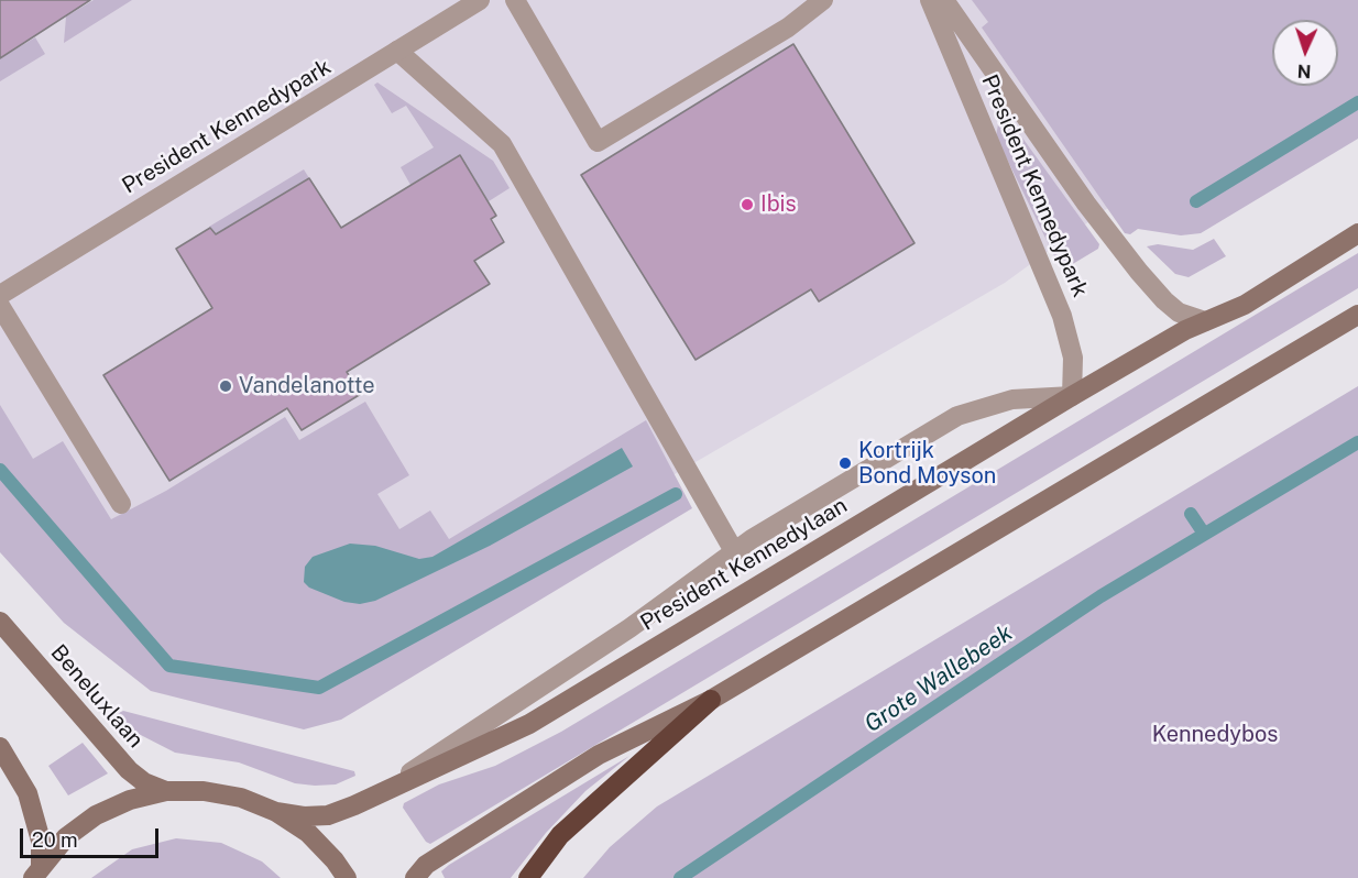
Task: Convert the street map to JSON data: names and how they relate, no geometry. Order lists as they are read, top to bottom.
{
  "streets": {
    "main road": ["President Kennedylaan", "Beneluxlaan"],
    "street": ["President Kennedypark"]
  },
  "crossings": [
    ["President Kennedypark", "President Kennedylaan"]
  ],
  "water": ["Grote Wallebeek"],
  "parks": ["Kennedybos"],
  "places": ["Ibis", "Vandelanotte", "Kortrijk Bond Moyson"],
  "scale_bar": "20 m",
  "north": "bottom"
}
